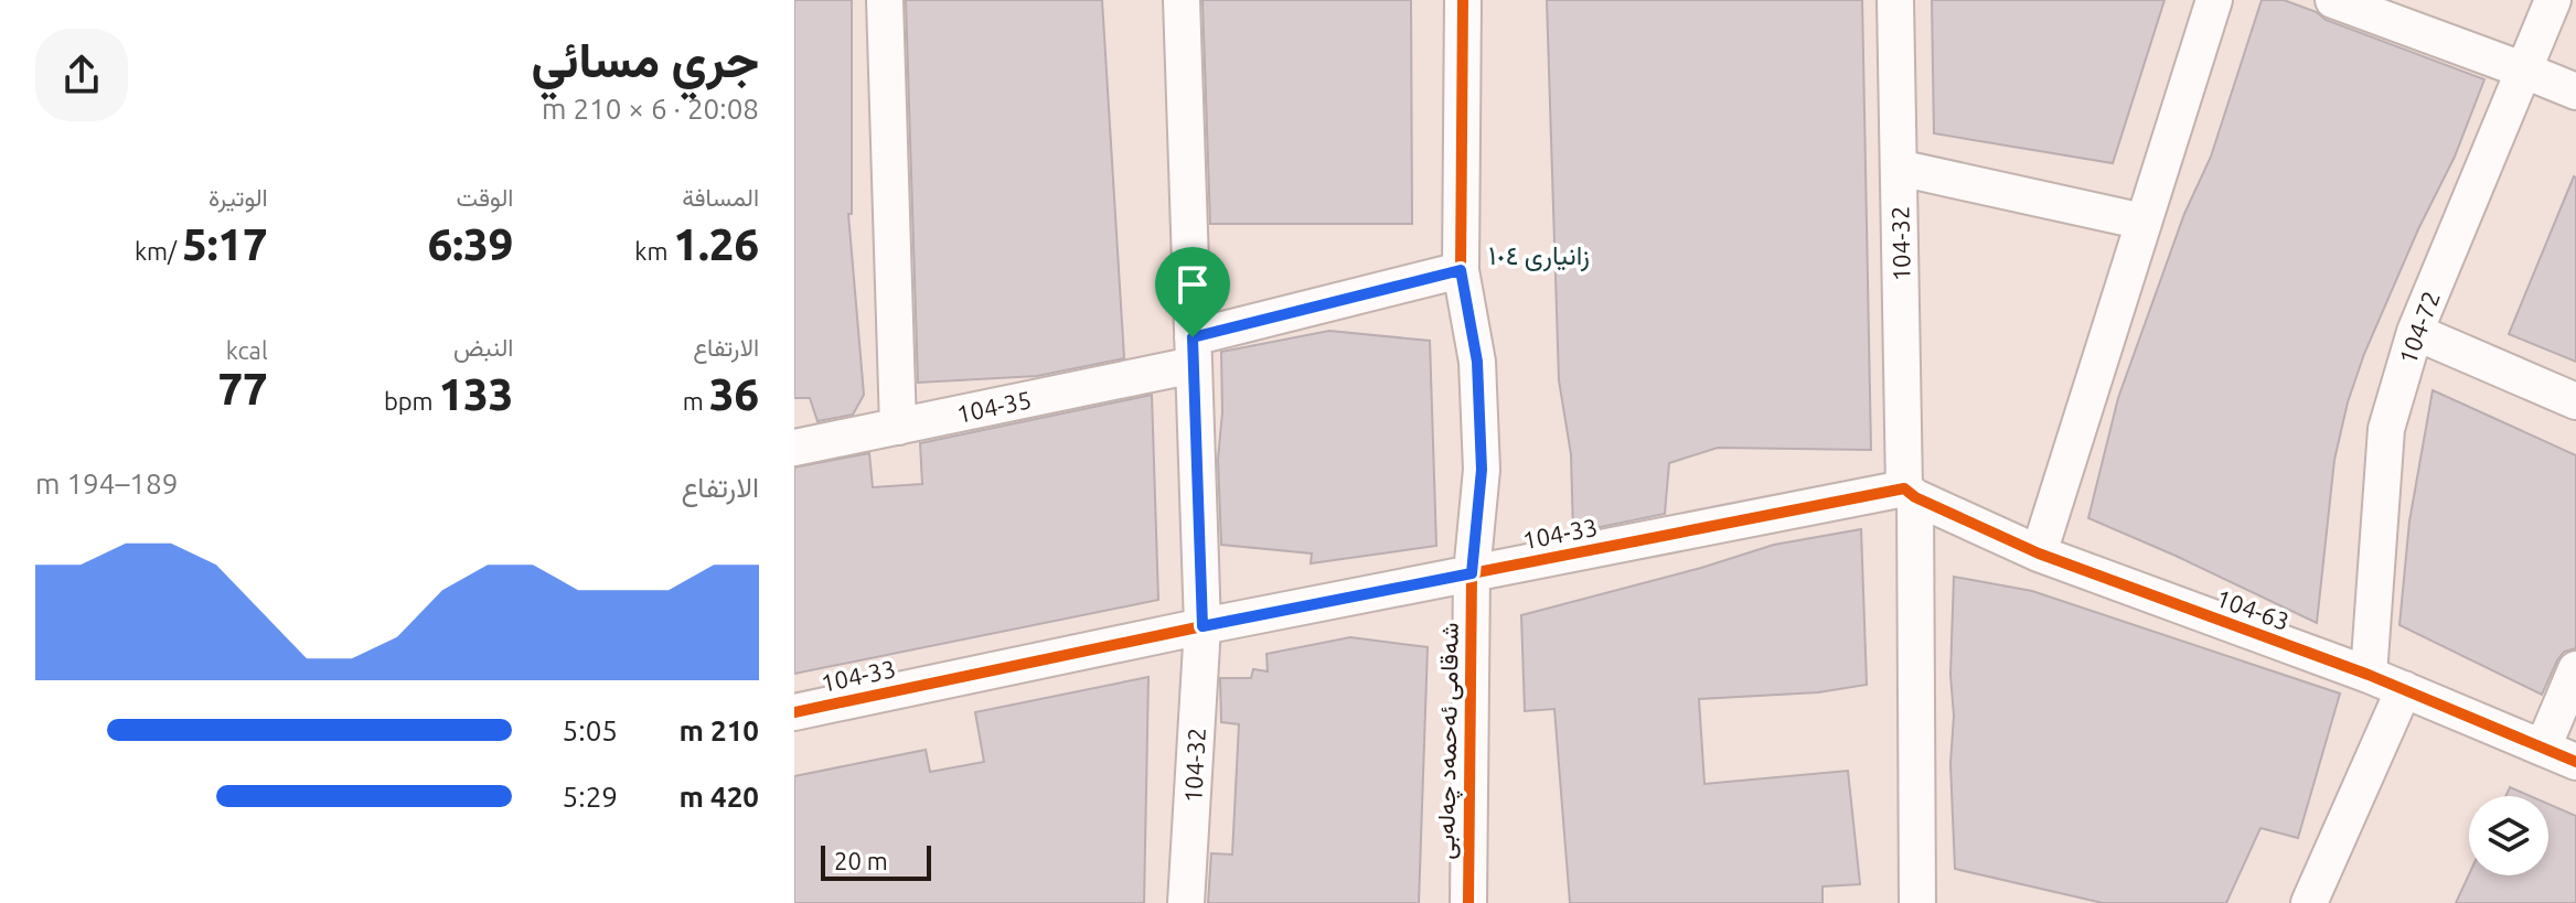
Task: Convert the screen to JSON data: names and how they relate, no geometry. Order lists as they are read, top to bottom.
{
  "streets": {
    "street": [
      "104-32",
      "104-72",
      "104-35",
      "104-33",
      "104-63",
      "شەقامی ئەحمەد چەلەبی"
    ]
  },
  "crossings": [
    ["104-32", "104-35"],
    ["104-32", "104-33"],
    ["104-32", "104-63"],
    ["104-72", "104-63"],
    ["104-35", "شەقامی ئەحمەد چەلەبی"],
    ["104-33", "104-63"],
    ["104-33", "شەقامی ئەحمەد چەلەبی"]
  ],
  "districts": ["زانیاری ١٠٤"],
  "scale_bar": "20 m",
  "page": {
    "heading": ["جري مسائي", "20:08 · 6 × 210 m"],
    "stats": [
      ["المسافة", "1.26 km"],
      ["الوقت", "6:39"],
      ["الوتيرة", "5:17 /km"],
      ["الارتفاع", "36 m"],
      ["النبض", "133 bpm"],
      ["kcal", "77"]
    ],
    "chart": ["الارتفاع", "189–194 m"],
    "list": [
      {
        "name": "210 m",
        "note": "5:05"
      },
      {
        "name": "420 m",
        "note": "5:29"
      }
    ],
    "scale": "20 m"
  }
}
